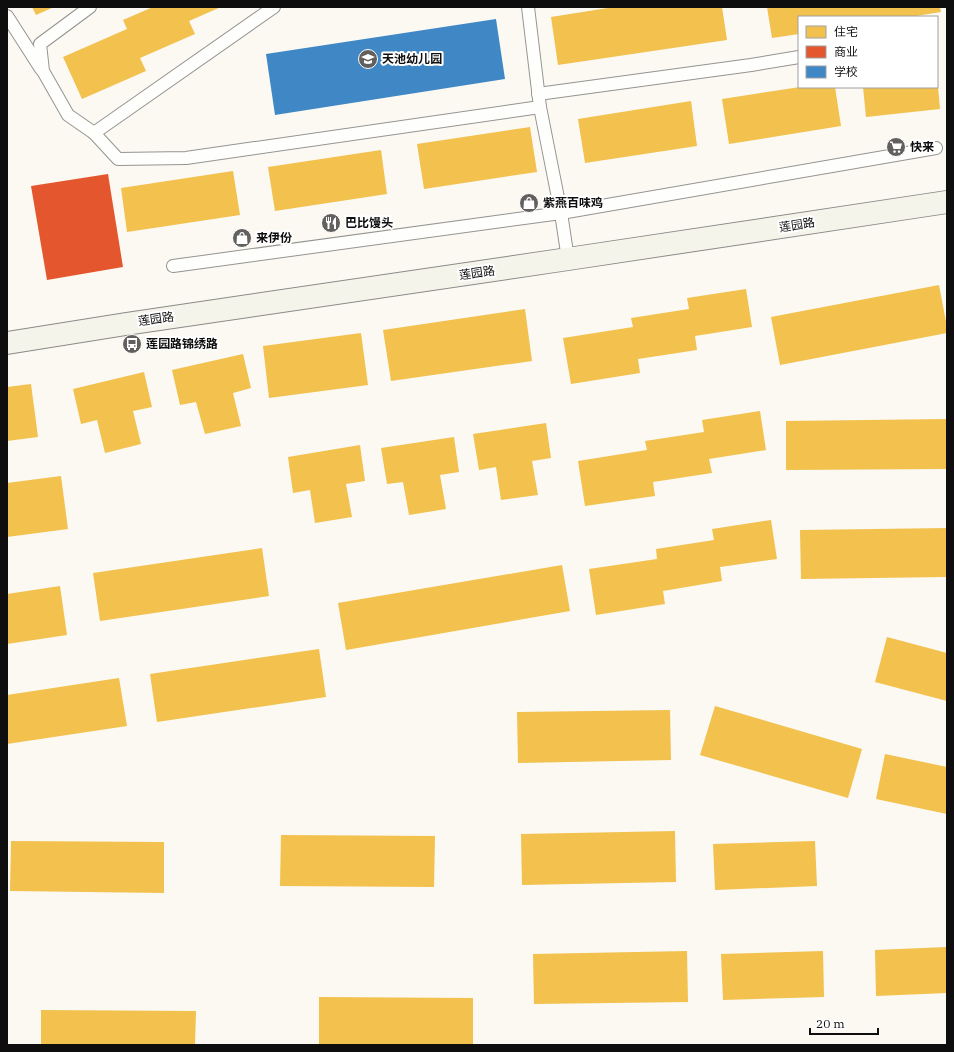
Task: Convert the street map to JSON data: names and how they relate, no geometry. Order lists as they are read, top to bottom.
{
  "streets": {
    "street": ["莲园路"]
  },
  "places": {
    "school or university": ["天池幼儿园"],
    "supermarket": ["快来"],
    "shop": ["紫燕百味鸡", "来伊份"],
    "restaurant": ["巴比馒头"],
    "bus stop": ["莲园路锦绣路"]
  },
  "legend": ["住宅", "商业", "学校"],
  "scale_bar": "20 m"
}
